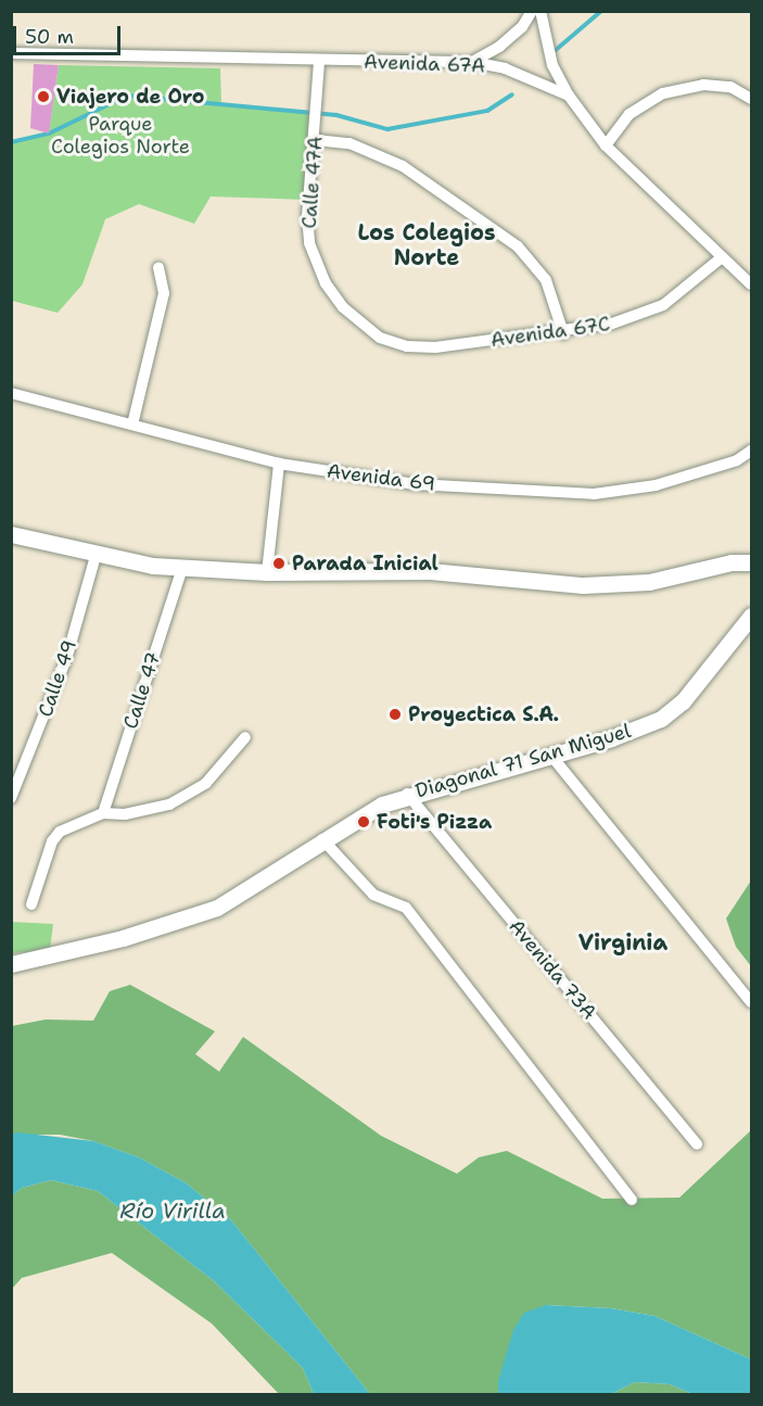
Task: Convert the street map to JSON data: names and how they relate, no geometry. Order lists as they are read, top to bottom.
{
  "streets": {
    "main road": ["Diagonal 71 San Miguel"],
    "street": [
      "Avenida 67A",
      "Calle 47A",
      "Avenida 67C",
      "Avenida 69",
      "Calle 49",
      "Calle 47",
      "Avenida 73A"
    ]
  },
  "crossings": [
    ["Avenida 67A", "Calle 47A"],
    ["Calle 47A", "Avenida 67C"],
    ["Diagonal 71 San Miguel", "Avenida 73A"]
  ],
  "districts": ["Los Colegios Norte", "Virginia"],
  "water": ["Río Virilla"],
  "parks": ["Parque Colegios Norte"],
  "places": [
    "Viajero de Oro",
    "Parada Inicial",
    "Proyectica S.A.",
    "Foti's Pizza"
  ],
  "scale_bar": "50 m"
}
